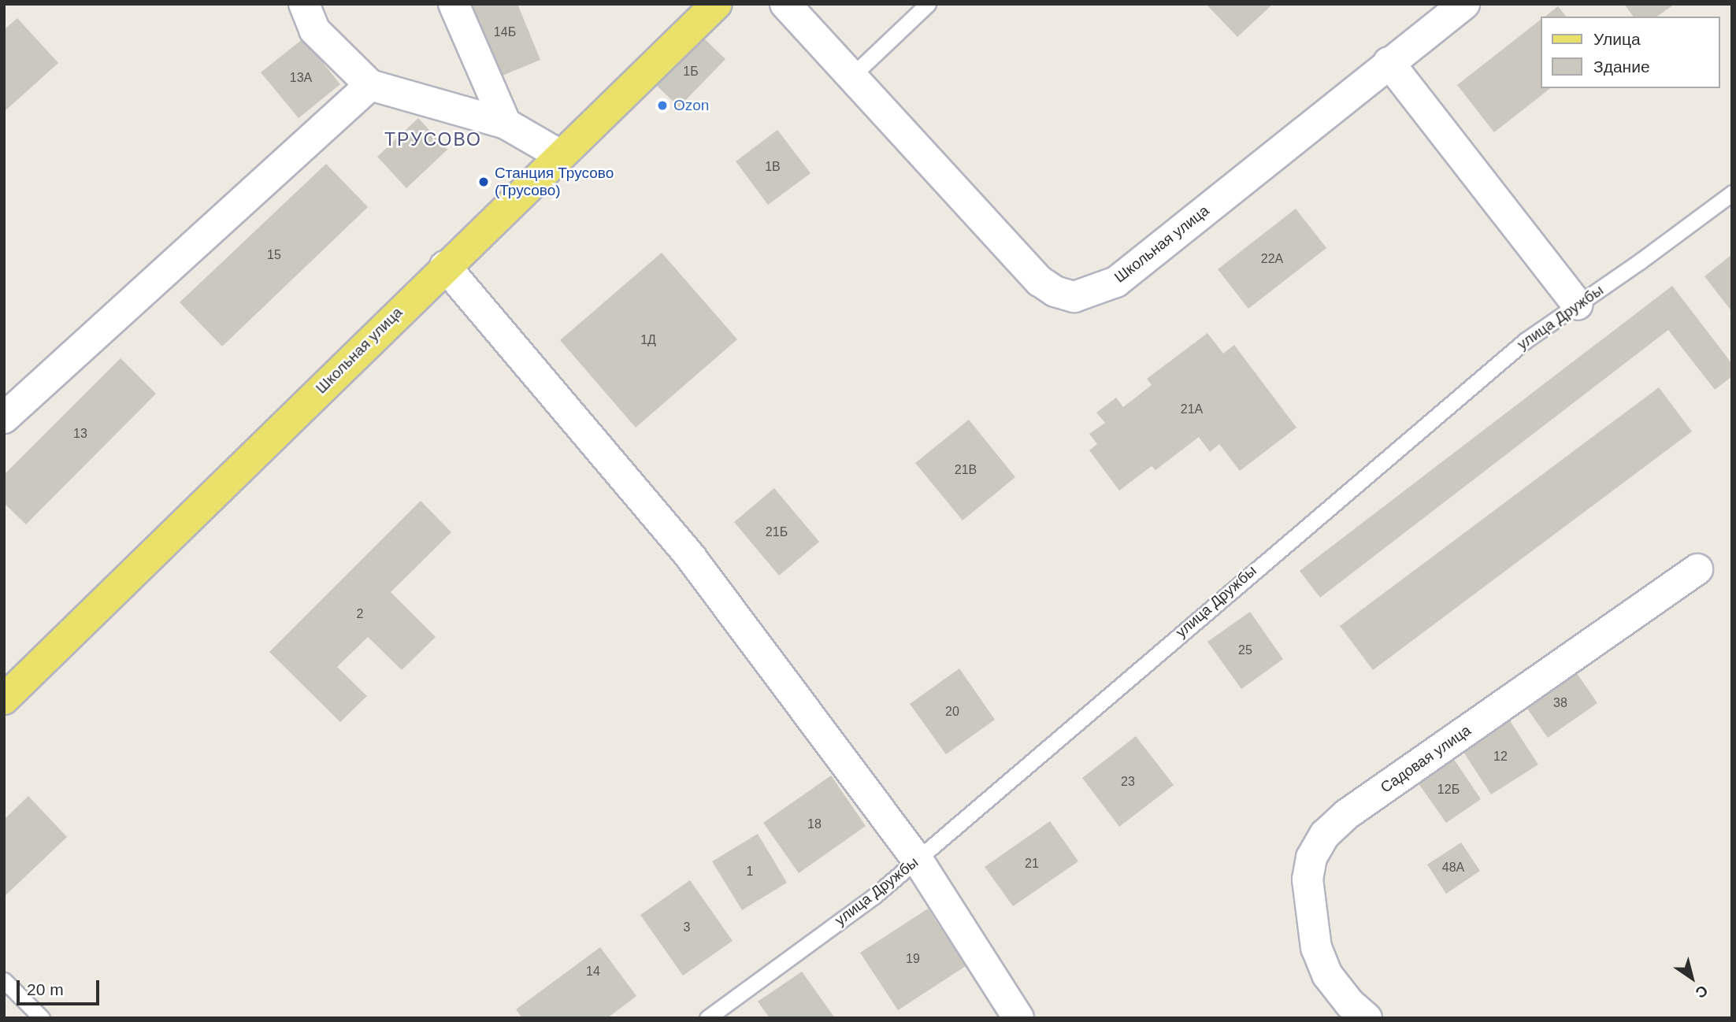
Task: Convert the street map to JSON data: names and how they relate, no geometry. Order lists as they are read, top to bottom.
{
  "streets": {
    "main road": ["Школьная улица"],
    "street": ["Садовая улица"],
    "lane": ["улица Дружбы"]
  },
  "districts": ["ТРУСОВО"],
  "places": ["Ozon", "Станция Трусово (Трусово)"],
  "house_numbers": [
    "14Б",
    "1Б",
    "13А",
    "1В",
    "15",
    "22А",
    "1Д",
    "21А",
    "13",
    "21В",
    "21Б",
    "2",
    "25",
    "38",
    "20",
    "12",
    "23",
    "12Б",
    "18",
    "21",
    "48А",
    "1",
    "3",
    "19",
    "14"
  ],
  "legend": ["Улица", "Здание"],
  "scale_bar": "20 m",
  "north": "bottom right"
}
